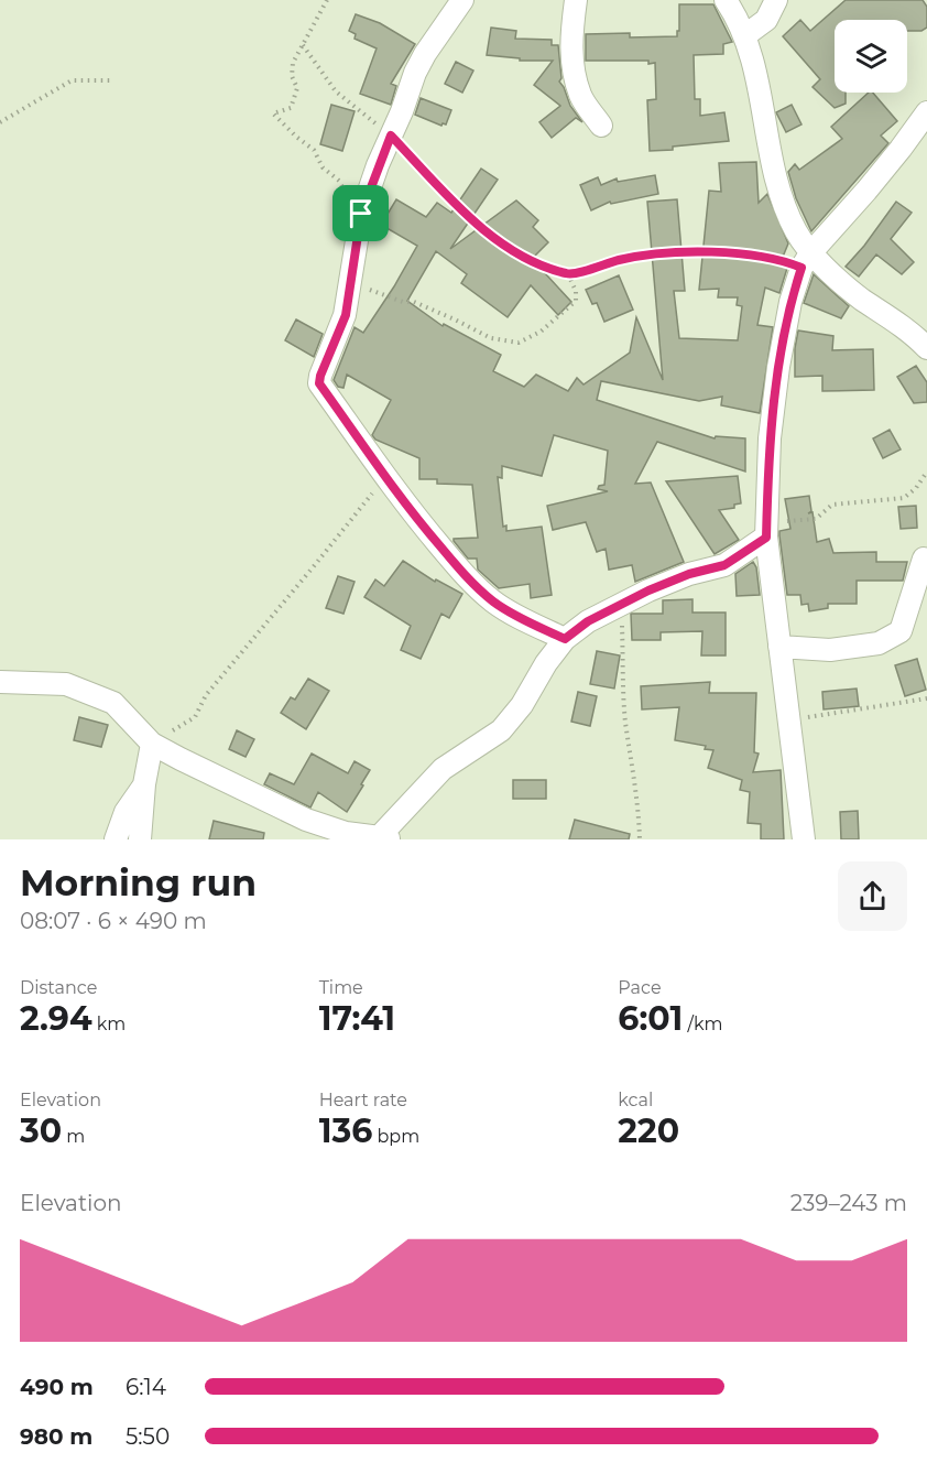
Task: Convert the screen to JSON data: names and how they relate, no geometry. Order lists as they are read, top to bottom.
{
  "page": {
    "heading": ["Morning run", "08:07 · 6 × 490 m"],
    "stats": [
      ["Distance", "2.94 km"],
      ["Time", "17:41"],
      ["Pace", "6:01 /km"],
      ["Elevation", "30 m"],
      ["Heart rate", "136 bpm"],
      ["kcal", "220"]
    ],
    "chart": ["Elevation", "239–243 m"],
    "list": [
      {
        "name": "490 m",
        "note": "6:14"
      },
      {
        "name": "980 m",
        "note": "5:50"
      }
    ]
  }
}
